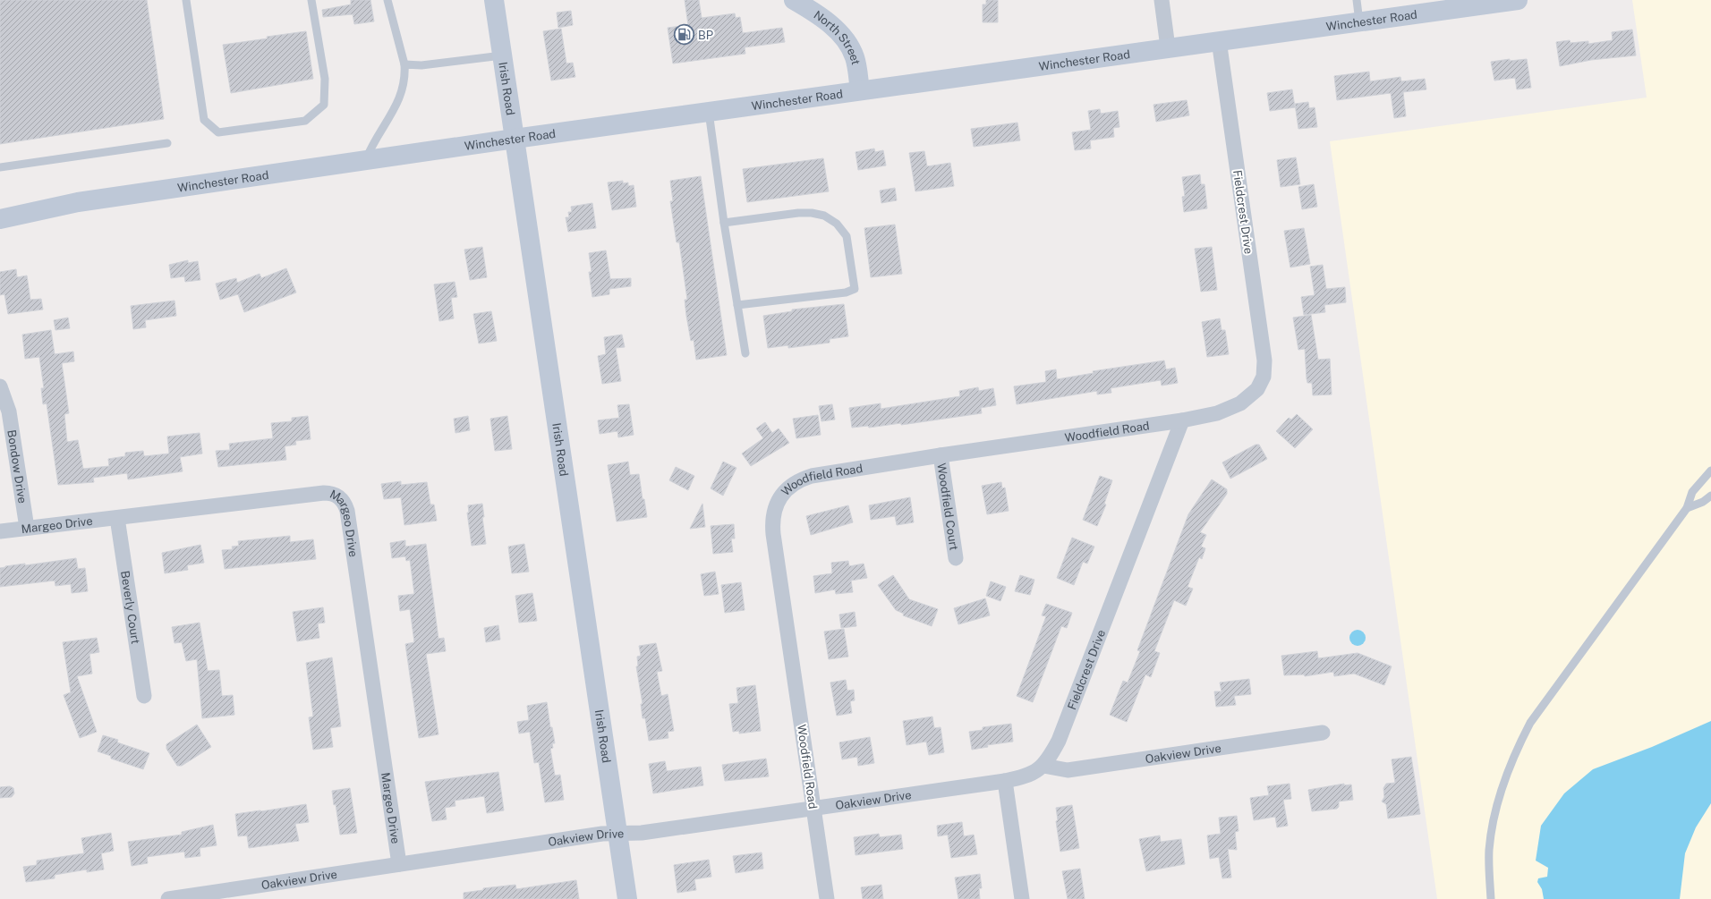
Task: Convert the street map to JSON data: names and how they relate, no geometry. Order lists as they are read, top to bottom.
{
  "streets": {
    "street": [
      "Winchester Road",
      "North Street",
      "Irish Road",
      "Fieldcrest Drive",
      "Woodfield Road",
      "Bondow Drive",
      "Woodfield Court",
      "Margeo Drive",
      "Beverly Court",
      "Oakview Drive"
    ]
  },
  "crossings": [
    ["Winchester Road", "North Street"],
    ["Winchester Road", "Irish Road"],
    ["Winchester Road", "Fieldcrest Drive"],
    ["Irish Road", "Oakview Drive"],
    ["Fieldcrest Drive", "Woodfield Road"],
    ["Fieldcrest Drive", "Oakview Drive"],
    ["Woodfield Road", "Woodfield Court"],
    ["Woodfield Road", "Oakview Drive"],
    ["Bondow Drive", "Margeo Drive"],
    ["Margeo Drive", "Beverly Court"],
    ["Margeo Drive", "Oakview Drive"]
  ],
  "places": {
    "fuel station": ["BP"]
  }
}
